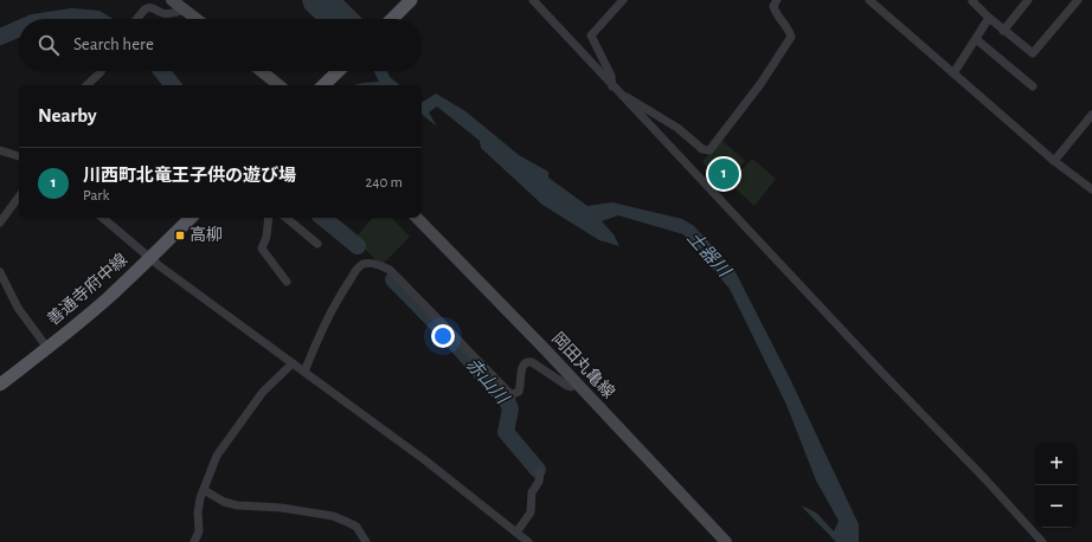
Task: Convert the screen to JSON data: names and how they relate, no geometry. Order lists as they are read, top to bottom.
{
  "streets": {
    "main road": ["善通寺府中線", "岡田丸亀線"]
  },
  "water": ["土器川", "赤山川"],
  "places": {
    "transit": ["高柳"]
  },
  "page": {
    "search": "Search here",
    "heading": "Nearby",
    "list": [
      {
        "mark": "1",
        "name": "川西町北竜王子供の遊び場",
        "note": "Park",
        "value": "240 m"
      }
    ],
    "pins": "1",
    "map_buttons": ["+", "−"]
  }
}
